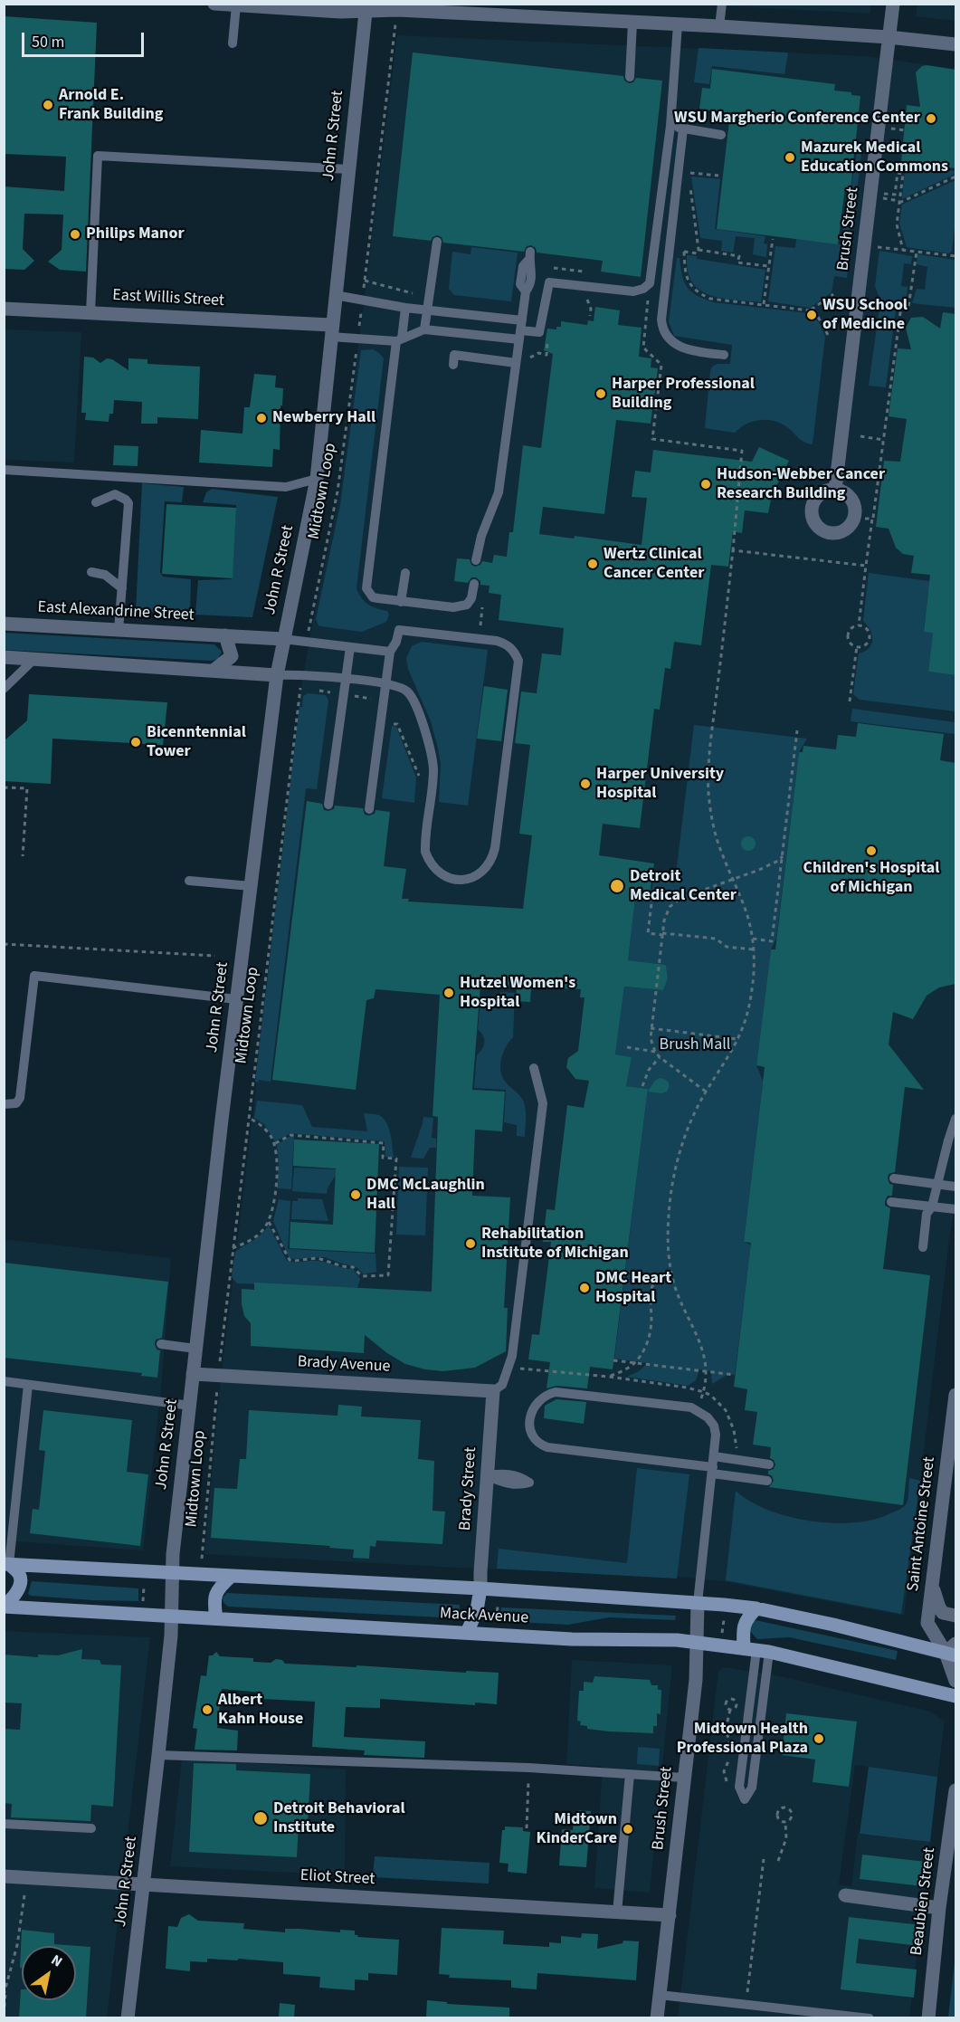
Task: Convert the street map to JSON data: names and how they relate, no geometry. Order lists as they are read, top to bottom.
{
  "streets": {
    "main road": ["Mack Avenue"],
    "street": [
      "John R Street",
      "Brush Street",
      "East Willis Street",
      "East Alexandrine Street",
      "Brady Avenue",
      "Brady Street",
      "Saint Antoine Street",
      "Eliot Street",
      "Beaubien Street"
    ],
    "path": ["Midtown Loop"]
  },
  "crossings": [
    ["John R Street", "East Willis Street"],
    ["John R Street", "East Alexandrine Street"],
    ["John R Street", "Brady Avenue"],
    ["John R Street", "Mack Avenue"],
    ["John R Street", "Eliot Street"],
    ["Brush Street", "Mack Avenue"],
    ["Brush Street", "Eliot Street"],
    ["Brady Avenue", "Brady Street"],
    ["Brady Street", "Mack Avenue"],
    ["Saint Antoine Street", "Mack Avenue"]
  ],
  "parks": ["Brush Mall"],
  "places": [
    "Arnold E. Frank Building",
    "WSU Margherio Conference Center",
    "Mazurek Medical Education Commons",
    "Philips Manor",
    "WSU School of Medicine",
    "Harper Professional Building",
    "Newberry Hall",
    "Hudson-Webber Cancer Research Building",
    "Wertz Clinical Cancer Center",
    "Bicenntennial Tower",
    "Harper University Hospital",
    "Children's Hospital of Michigan",
    "Detroit Medical Center",
    "Hutzel Women's Hospital",
    "DMC McLaughlin Hall",
    "Rehabilitation Institute of Michigan",
    "DMC Heart Hospital",
    "Albert Kahn House",
    "Midtown Health Professional Plaza",
    "Detroit Behavioral Institute",
    "Midtown KinderCare"
  ],
  "scale_bar": "50 m",
  "north": "top right"
}
